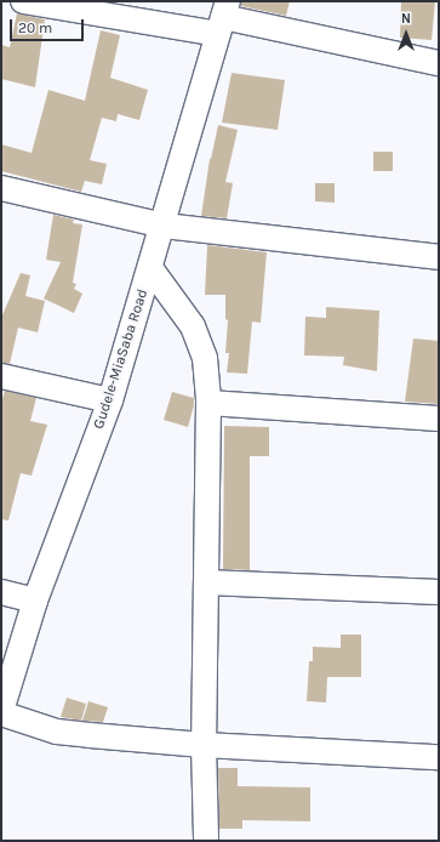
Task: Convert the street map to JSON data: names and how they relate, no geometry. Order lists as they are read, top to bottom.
{
  "streets": {
    "street": ["Gudele-MiaSaba Road"]
  },
  "scale_bar": "20 m",
  "north": "top"
}
